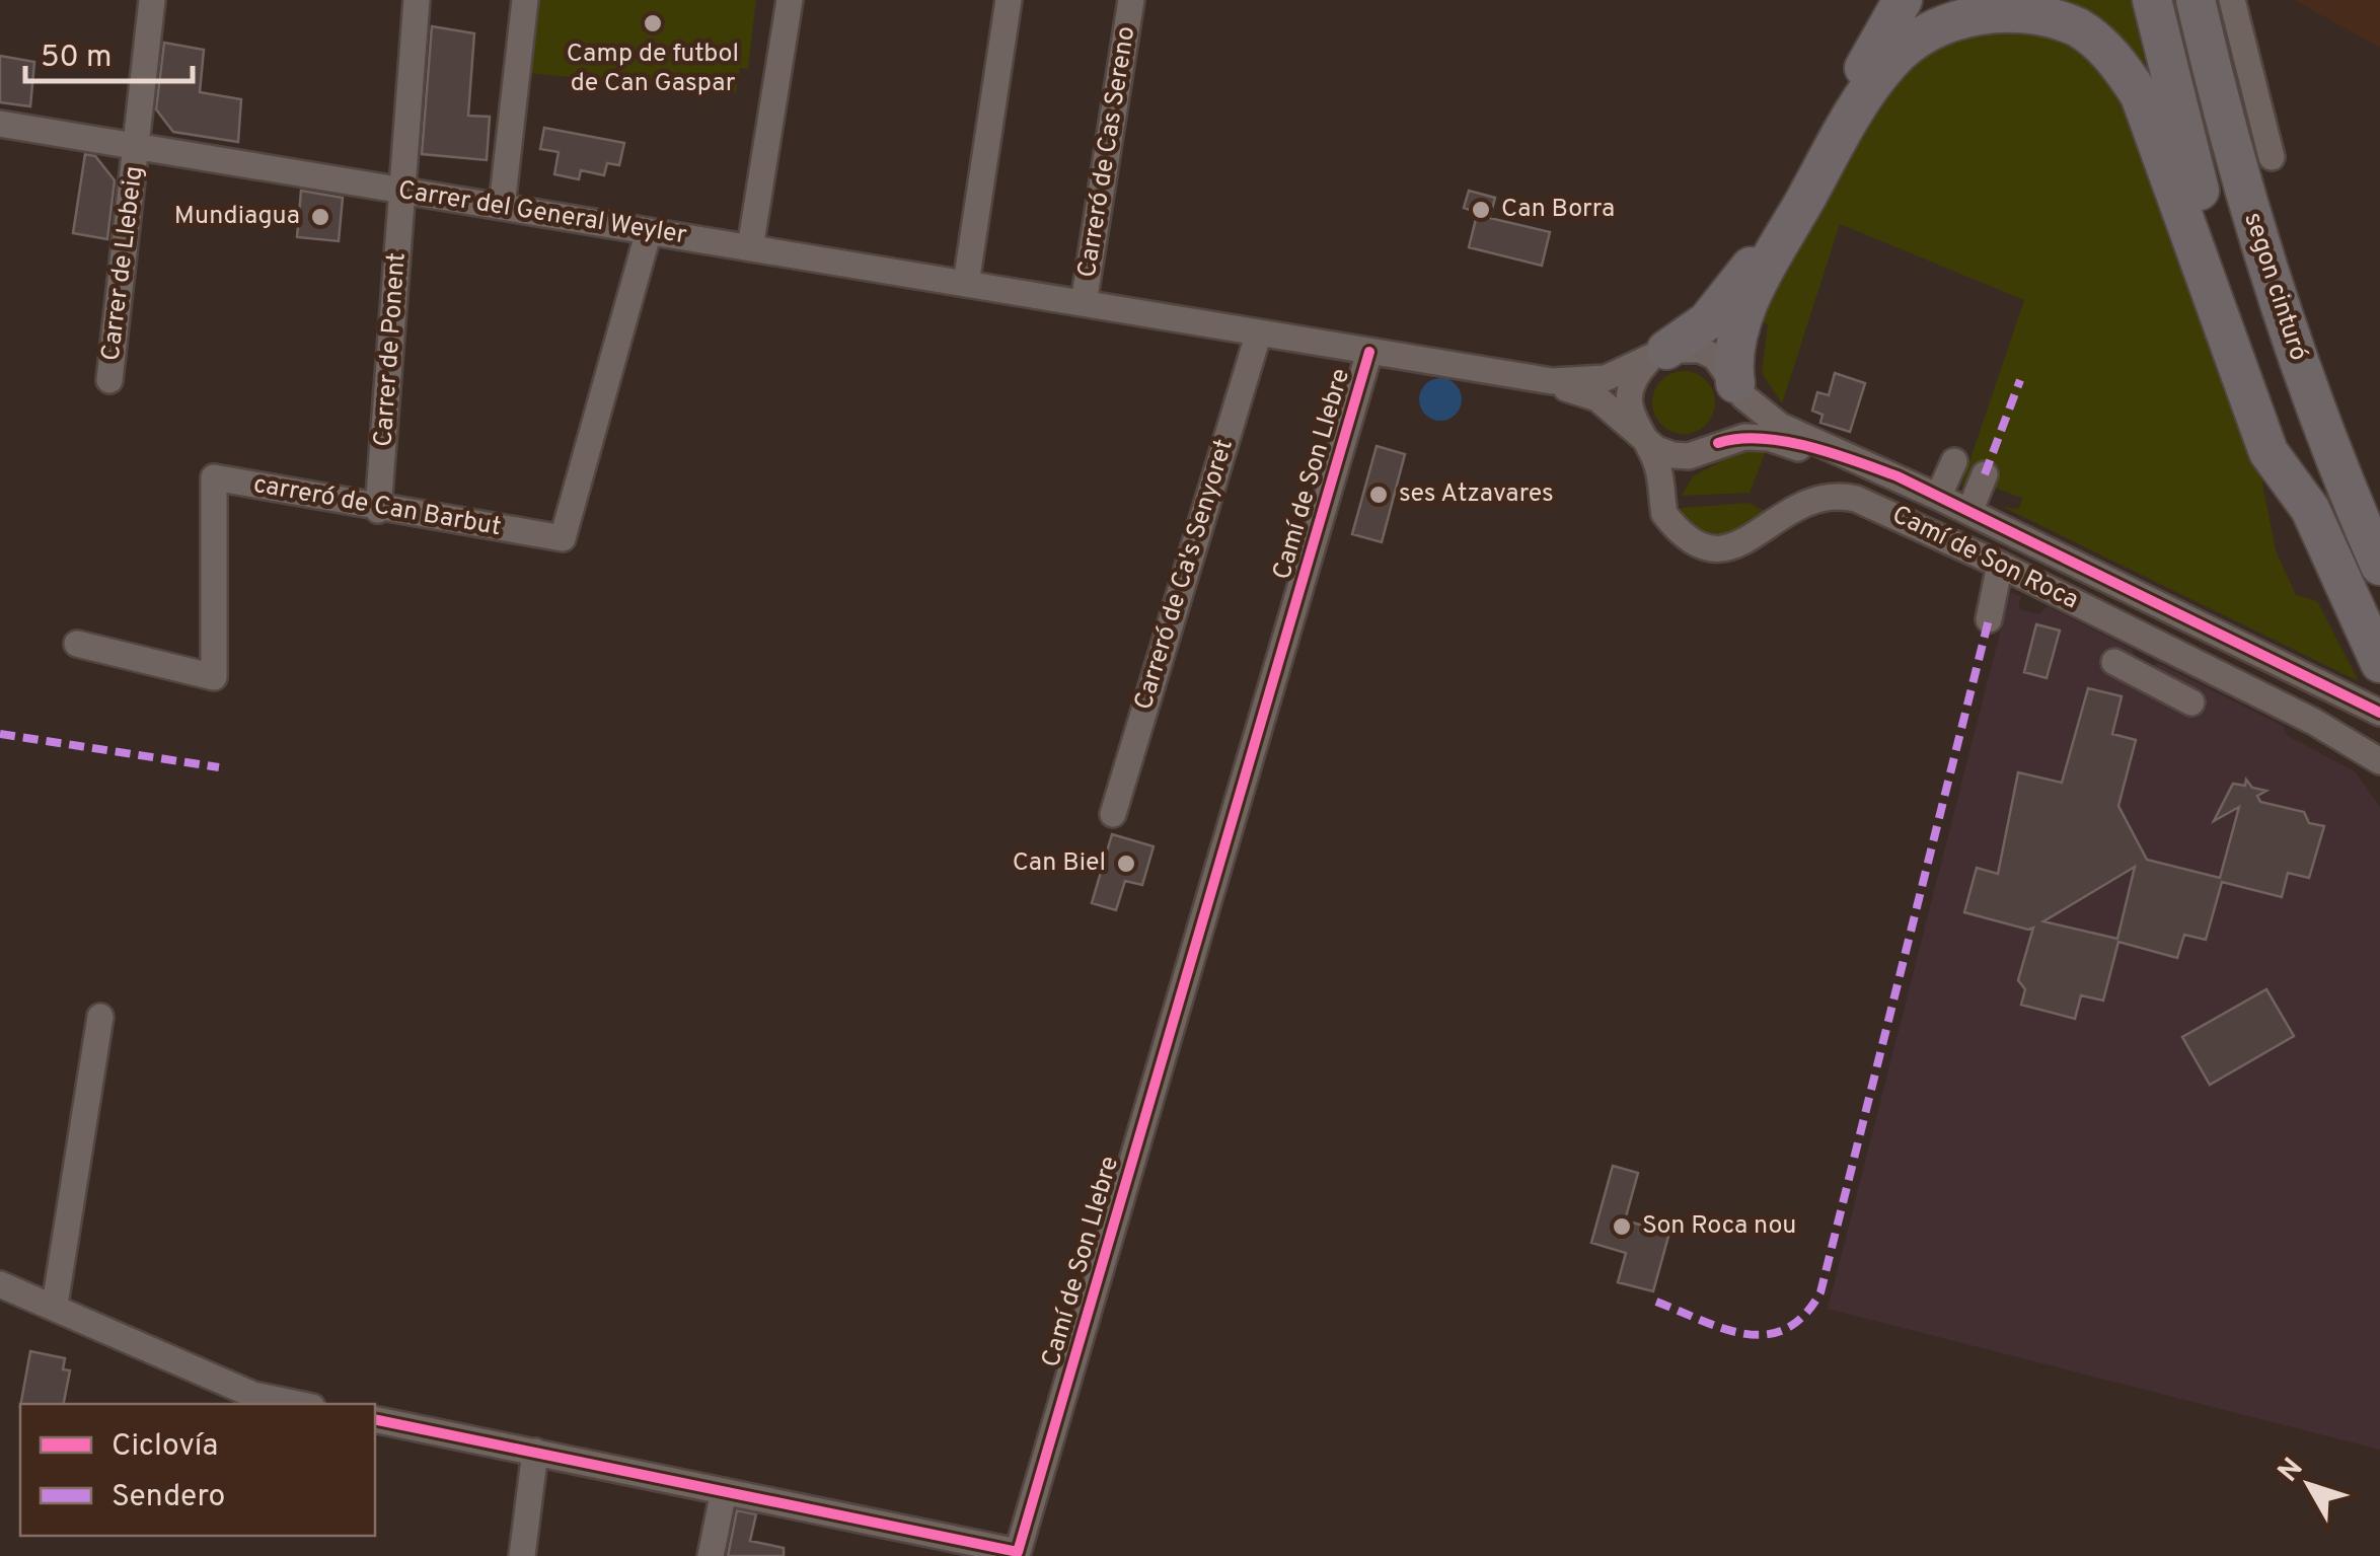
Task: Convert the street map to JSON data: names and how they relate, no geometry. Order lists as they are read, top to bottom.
{
  "streets": {
    "highway": ["segon cinturó"],
    "street": [
      "Carreró de Cas Sereno",
      "Carrer del General Weyler",
      "Carrer de Llebeig",
      "Carrer de Ponent",
      "Camí de Son Llebre",
      "carreró de Can Barbut",
      "Camí de Son Roca",
      "Carreró de Ca's Senyoret"
    ]
  },
  "crossings": [
    ["Carreró de Cas Sereno", "Carrer del General Weyler"],
    ["Carrer del General Weyler", "Carrer de Llebeig"],
    ["Carrer del General Weyler", "Carrer de Ponent"],
    ["Carrer del General Weyler", "Camí de Son Llebre"],
    ["Carrer del General Weyler", "carreró de Can Barbut"],
    ["Carrer del General Weyler", "Carreró de Ca's Senyoret"],
    ["Carrer de Ponent", "carreró de Can Barbut"]
  ],
  "places": [
    "Camp de futbol de Can Gaspar",
    "Can Borra",
    "Mundiagua",
    "ses Atzavares",
    "Can Biel",
    "Son Roca nou"
  ],
  "legend": ["Ciclovía", "Sendero"],
  "scale_bar": "50 m",
  "north": "top left"
}
